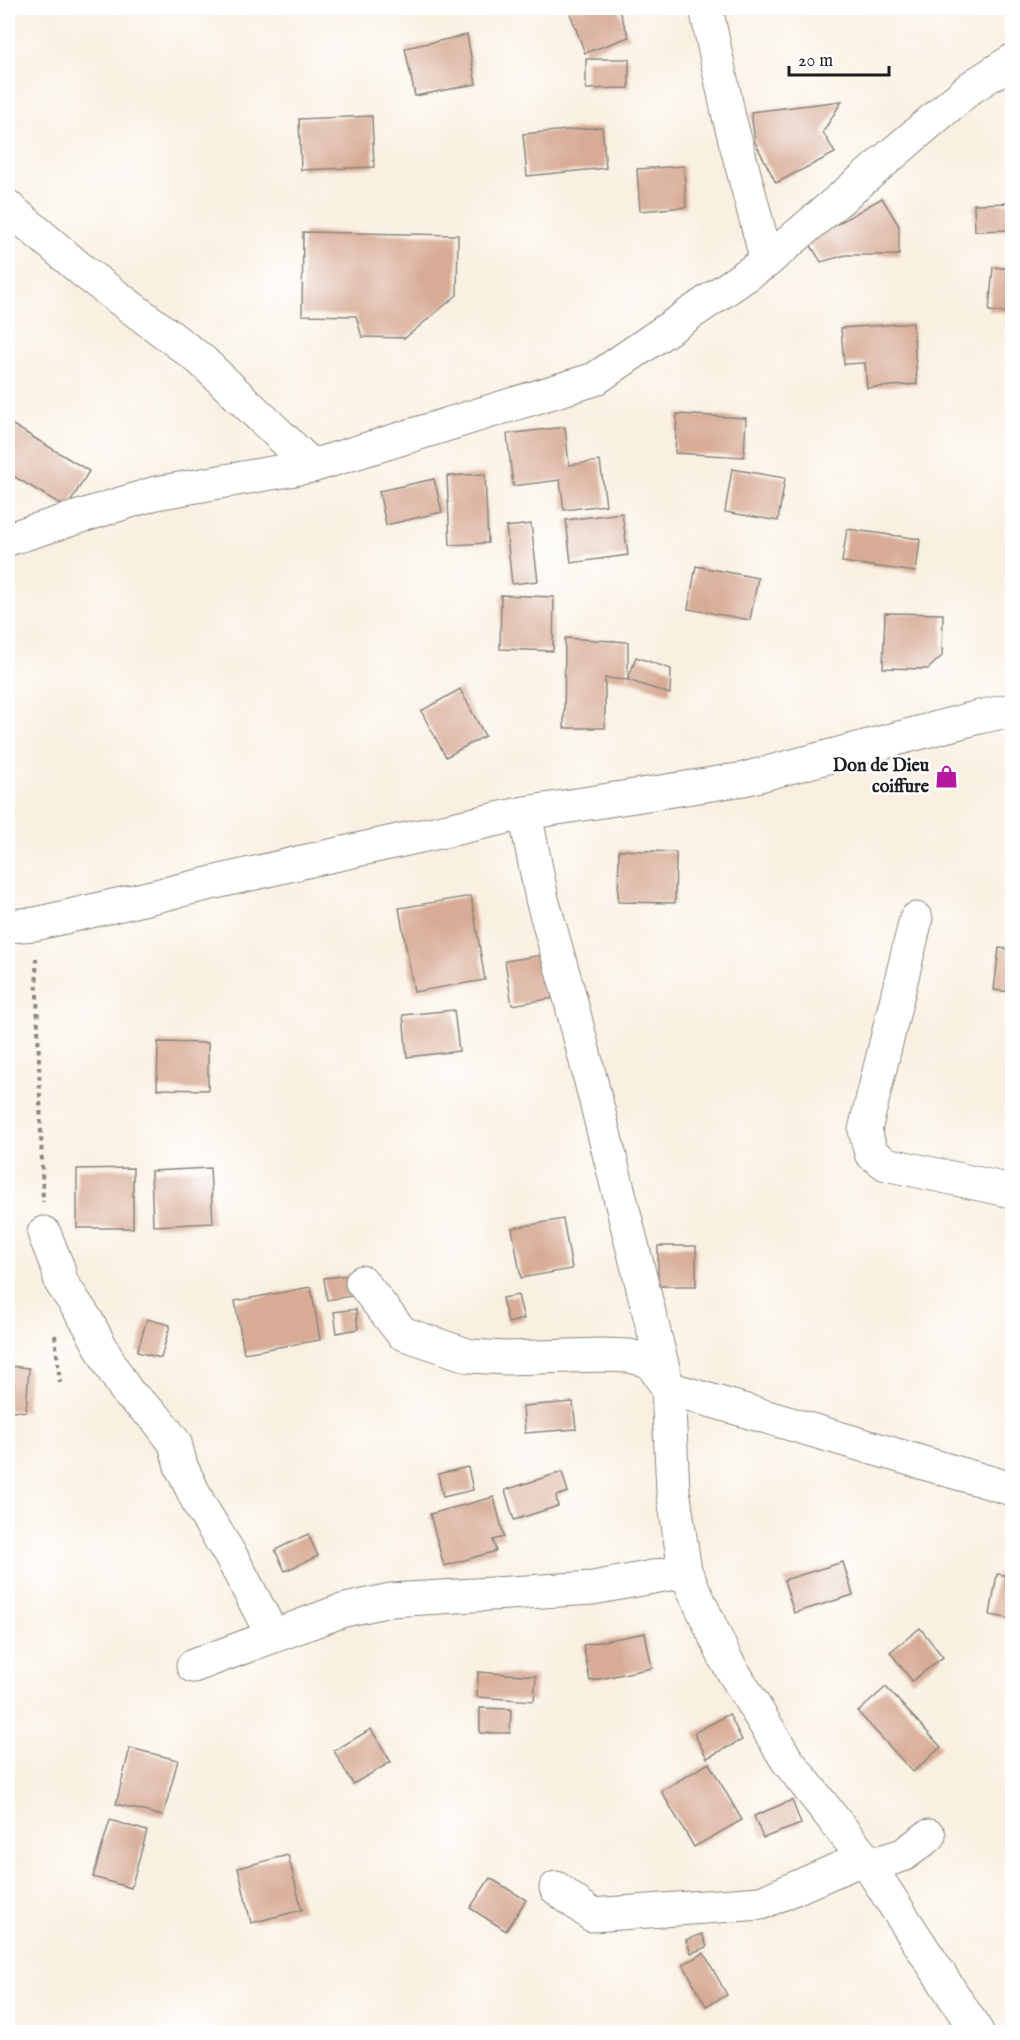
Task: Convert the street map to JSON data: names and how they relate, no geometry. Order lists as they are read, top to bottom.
{
  "places": {
    "shop": ["Don de Dieu coiffure"]
  },
  "scale_bar": "20 m"
}
